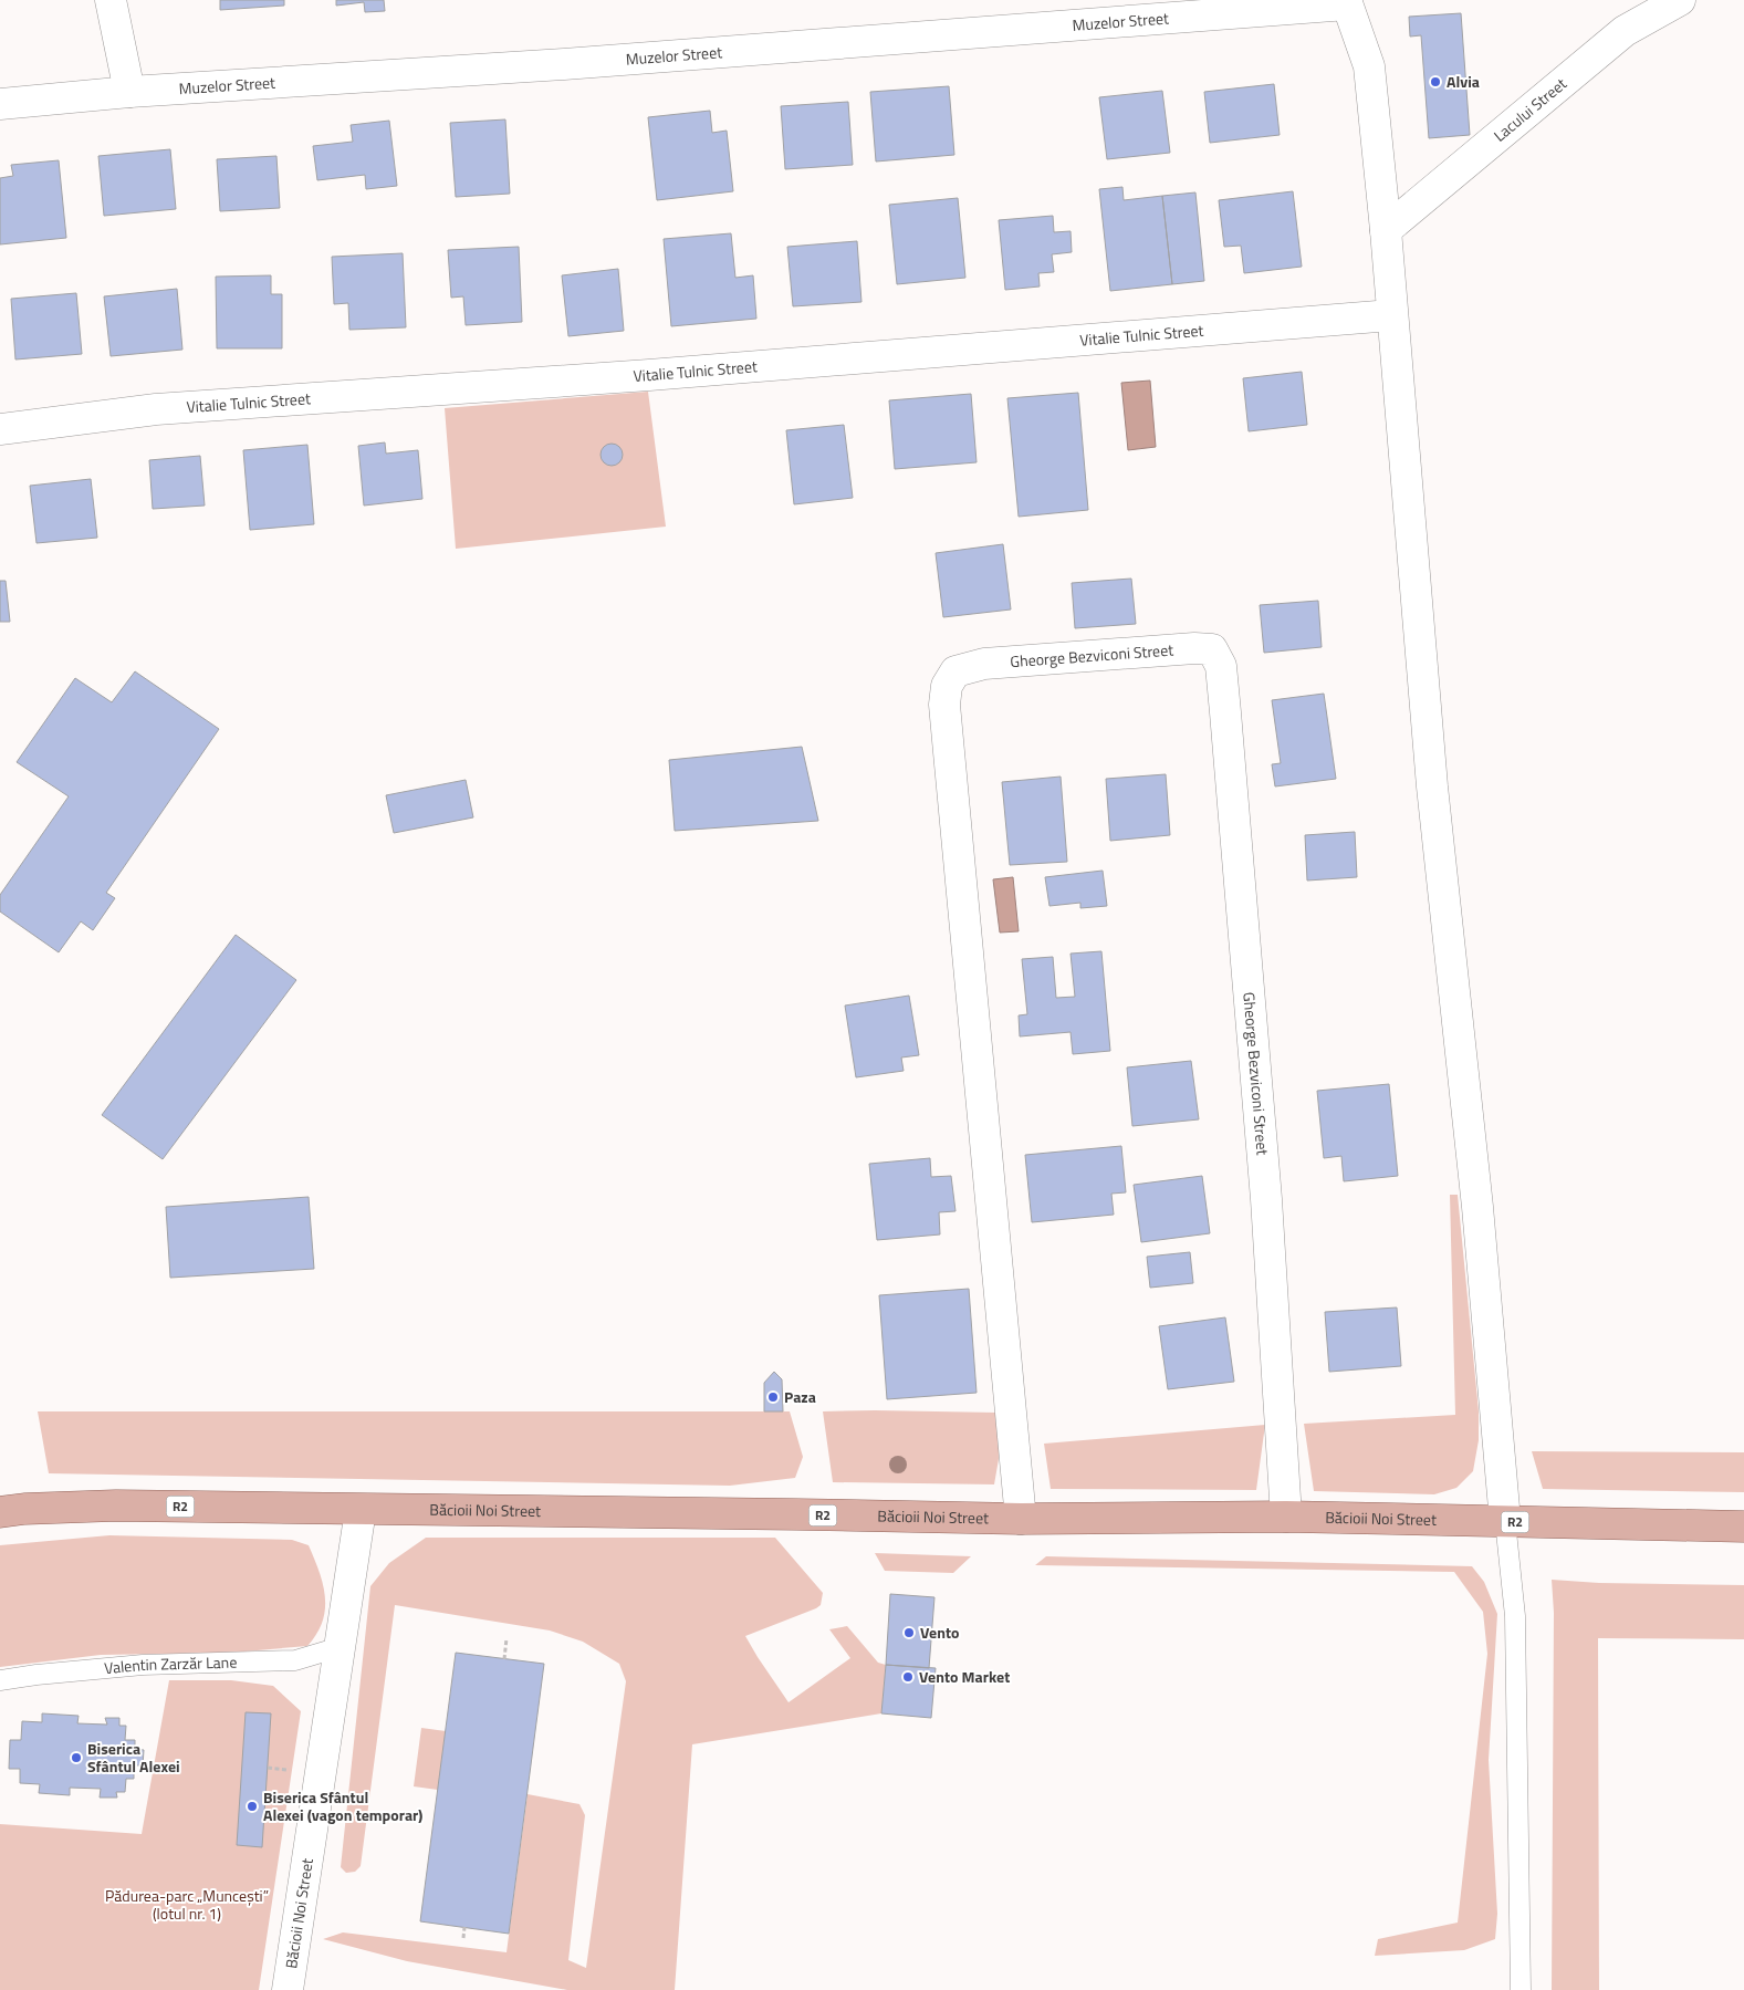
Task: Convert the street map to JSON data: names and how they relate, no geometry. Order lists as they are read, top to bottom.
{
  "streets": {
    "main road": ["R2", "Băcioii Noi Street"],
    "street": [
      "Muzelor Street",
      "Lacului Street",
      "Vitalie Tulnic Street",
      "Gheorge Bezviconi Street"
    ],
    "lane": ["Valentin Zarzăr Lane"]
  },
  "crossings": [
    ["Gheorge Bezviconi Street", "Băcioii Noi Street"],
    ["Băcioii Noi Street", "Valentin Zarzăr Lane"]
  ],
  "parks": ["Pădurea-parc „Muncești” (lotul nr. 1)"],
  "places": [
    "Alvia",
    "Paza",
    "Vento",
    "Vento Market",
    "Biserica Sfântul Alexei",
    "Biserica Sfântul Alexei (vagon temporar)"
  ]
}
